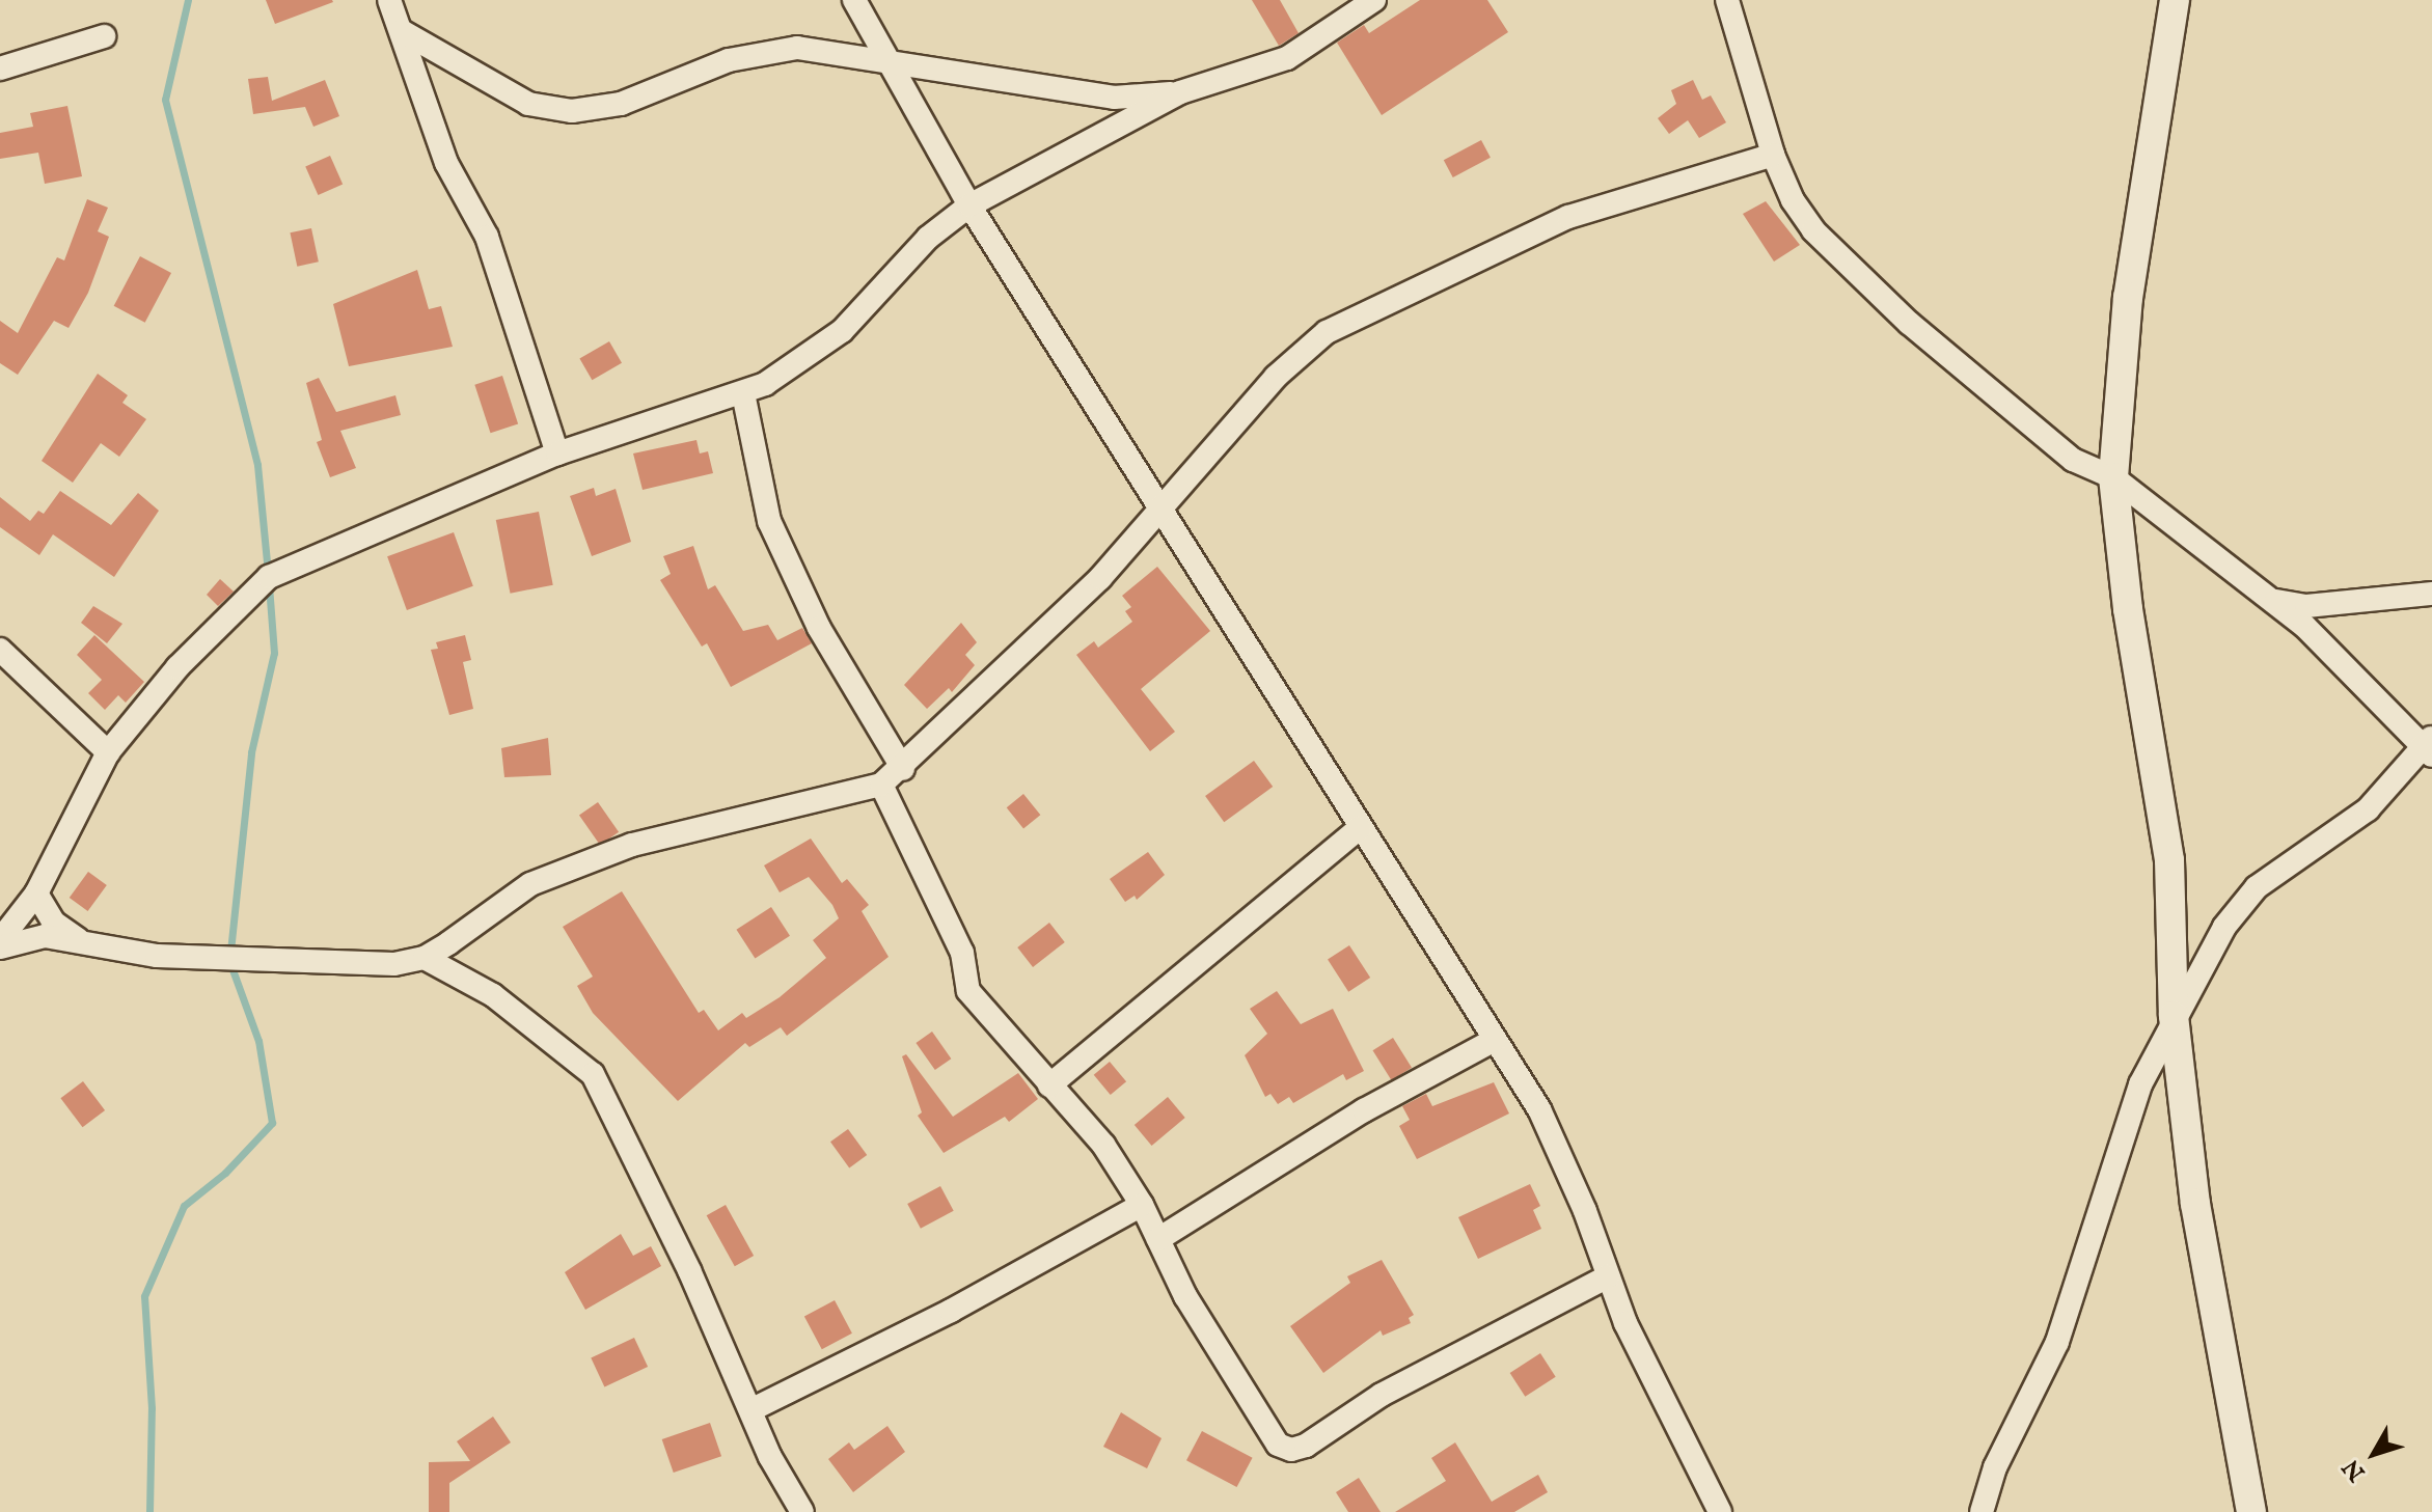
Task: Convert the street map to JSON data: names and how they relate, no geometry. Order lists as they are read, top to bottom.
{
  "north": "bottom left"
}
